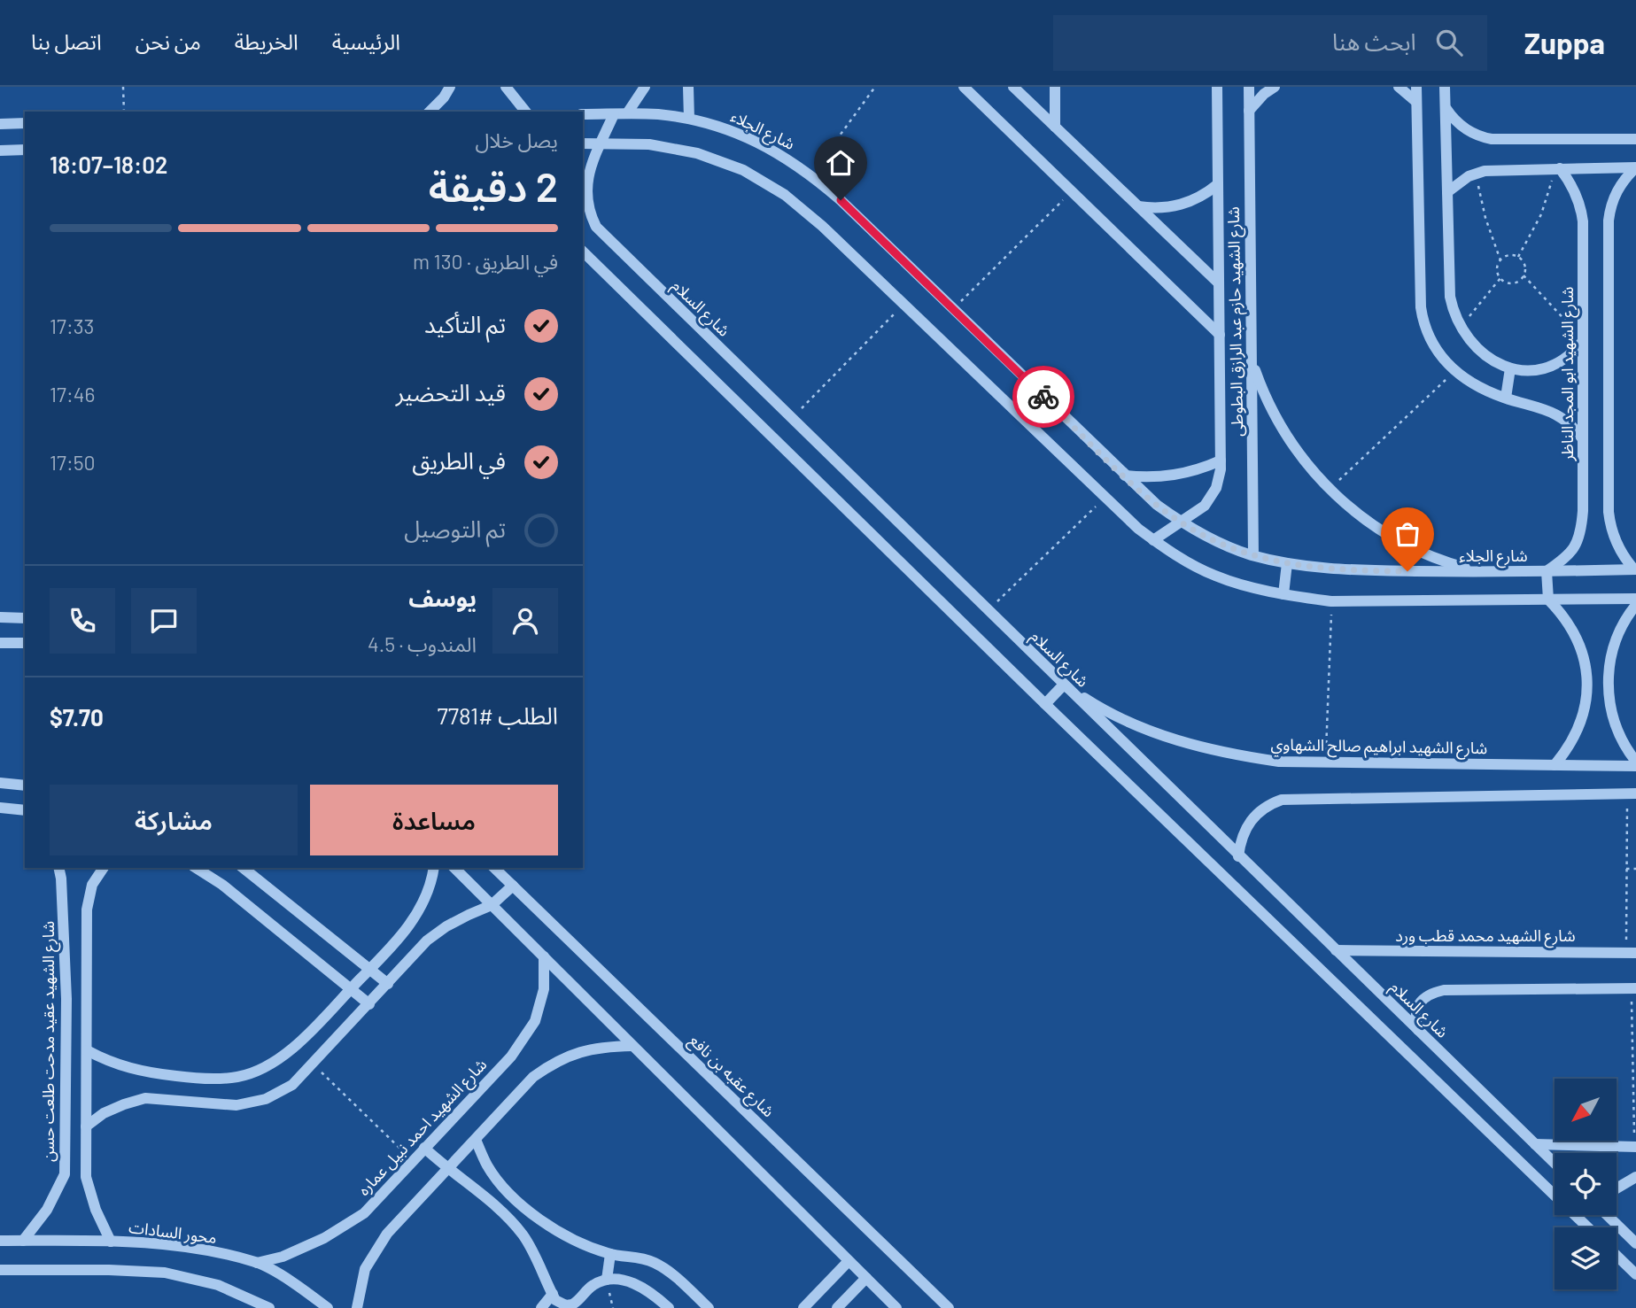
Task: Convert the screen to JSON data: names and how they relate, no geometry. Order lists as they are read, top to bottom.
{
  "streets": {
    "street": [
      "شارع الجلاء",
      "شارع السلام",
      "شارع الشهيد حازم عبد الرازق البطوطى",
      "شارع الشهيد ابو المجد الناظر",
      "شارع الشهيد ابراهيم صالح الشهاوي",
      "شارع الشهيد محمد قطب ورد",
      "شارع الشهيد عقيد مدحت طلعت حسن",
      "شارع عقبه بن نافع",
      "شارع الشهيد احمد نبيل عماره",
      "محور السادات"
    ]
  },
  "crossings": [
    ["شارع الجلاء", "شارع السلام"],
    ["شارع الجلاء", "شارع الشهيد حازم عبد الرازق البطوطى"],
    ["شارع الجلاء", "شارع الشهيد ابو المجد الناظر"],
    ["شارع السلام", "شارع الشهيد ابراهيم صالح الشهاوي"],
    ["شارع السلام", "شارع الشهيد محمد قطب ورد"],
    ["شارع الشهيد عقيد مدحت طلعت حسن", "محور السادات"],
    ["شارع الشهيد احمد نبيل عماره", "محور السادات"]
  ],
  "north": "bottom left",
  "page": {
    "header": "Zuppa",
    "search": "ابحث هنا",
    "nav": [
      "الرئيسية",
      "الخريطة",
      "من نحن",
      "اتصل بنا"
    ],
    "heading": ["2 دقيقة", "يصل خلال", "18:02–18:07"],
    "panel": [
      "يوسف",
      "المندوب · 4.5",
      "الطلب #7781",
      "$7.70"
    ],
    "bar": "في الطريق · 130 m",
    "list": [
      ["تم التأكيد", "17:33"],
      ["قيد التحضير", "17:46"],
      ["في الطريق", "17:50"],
      "تم التوصيل"
    ],
    "buttons": ["مساعدة", "مشاركة"]
  }
}
